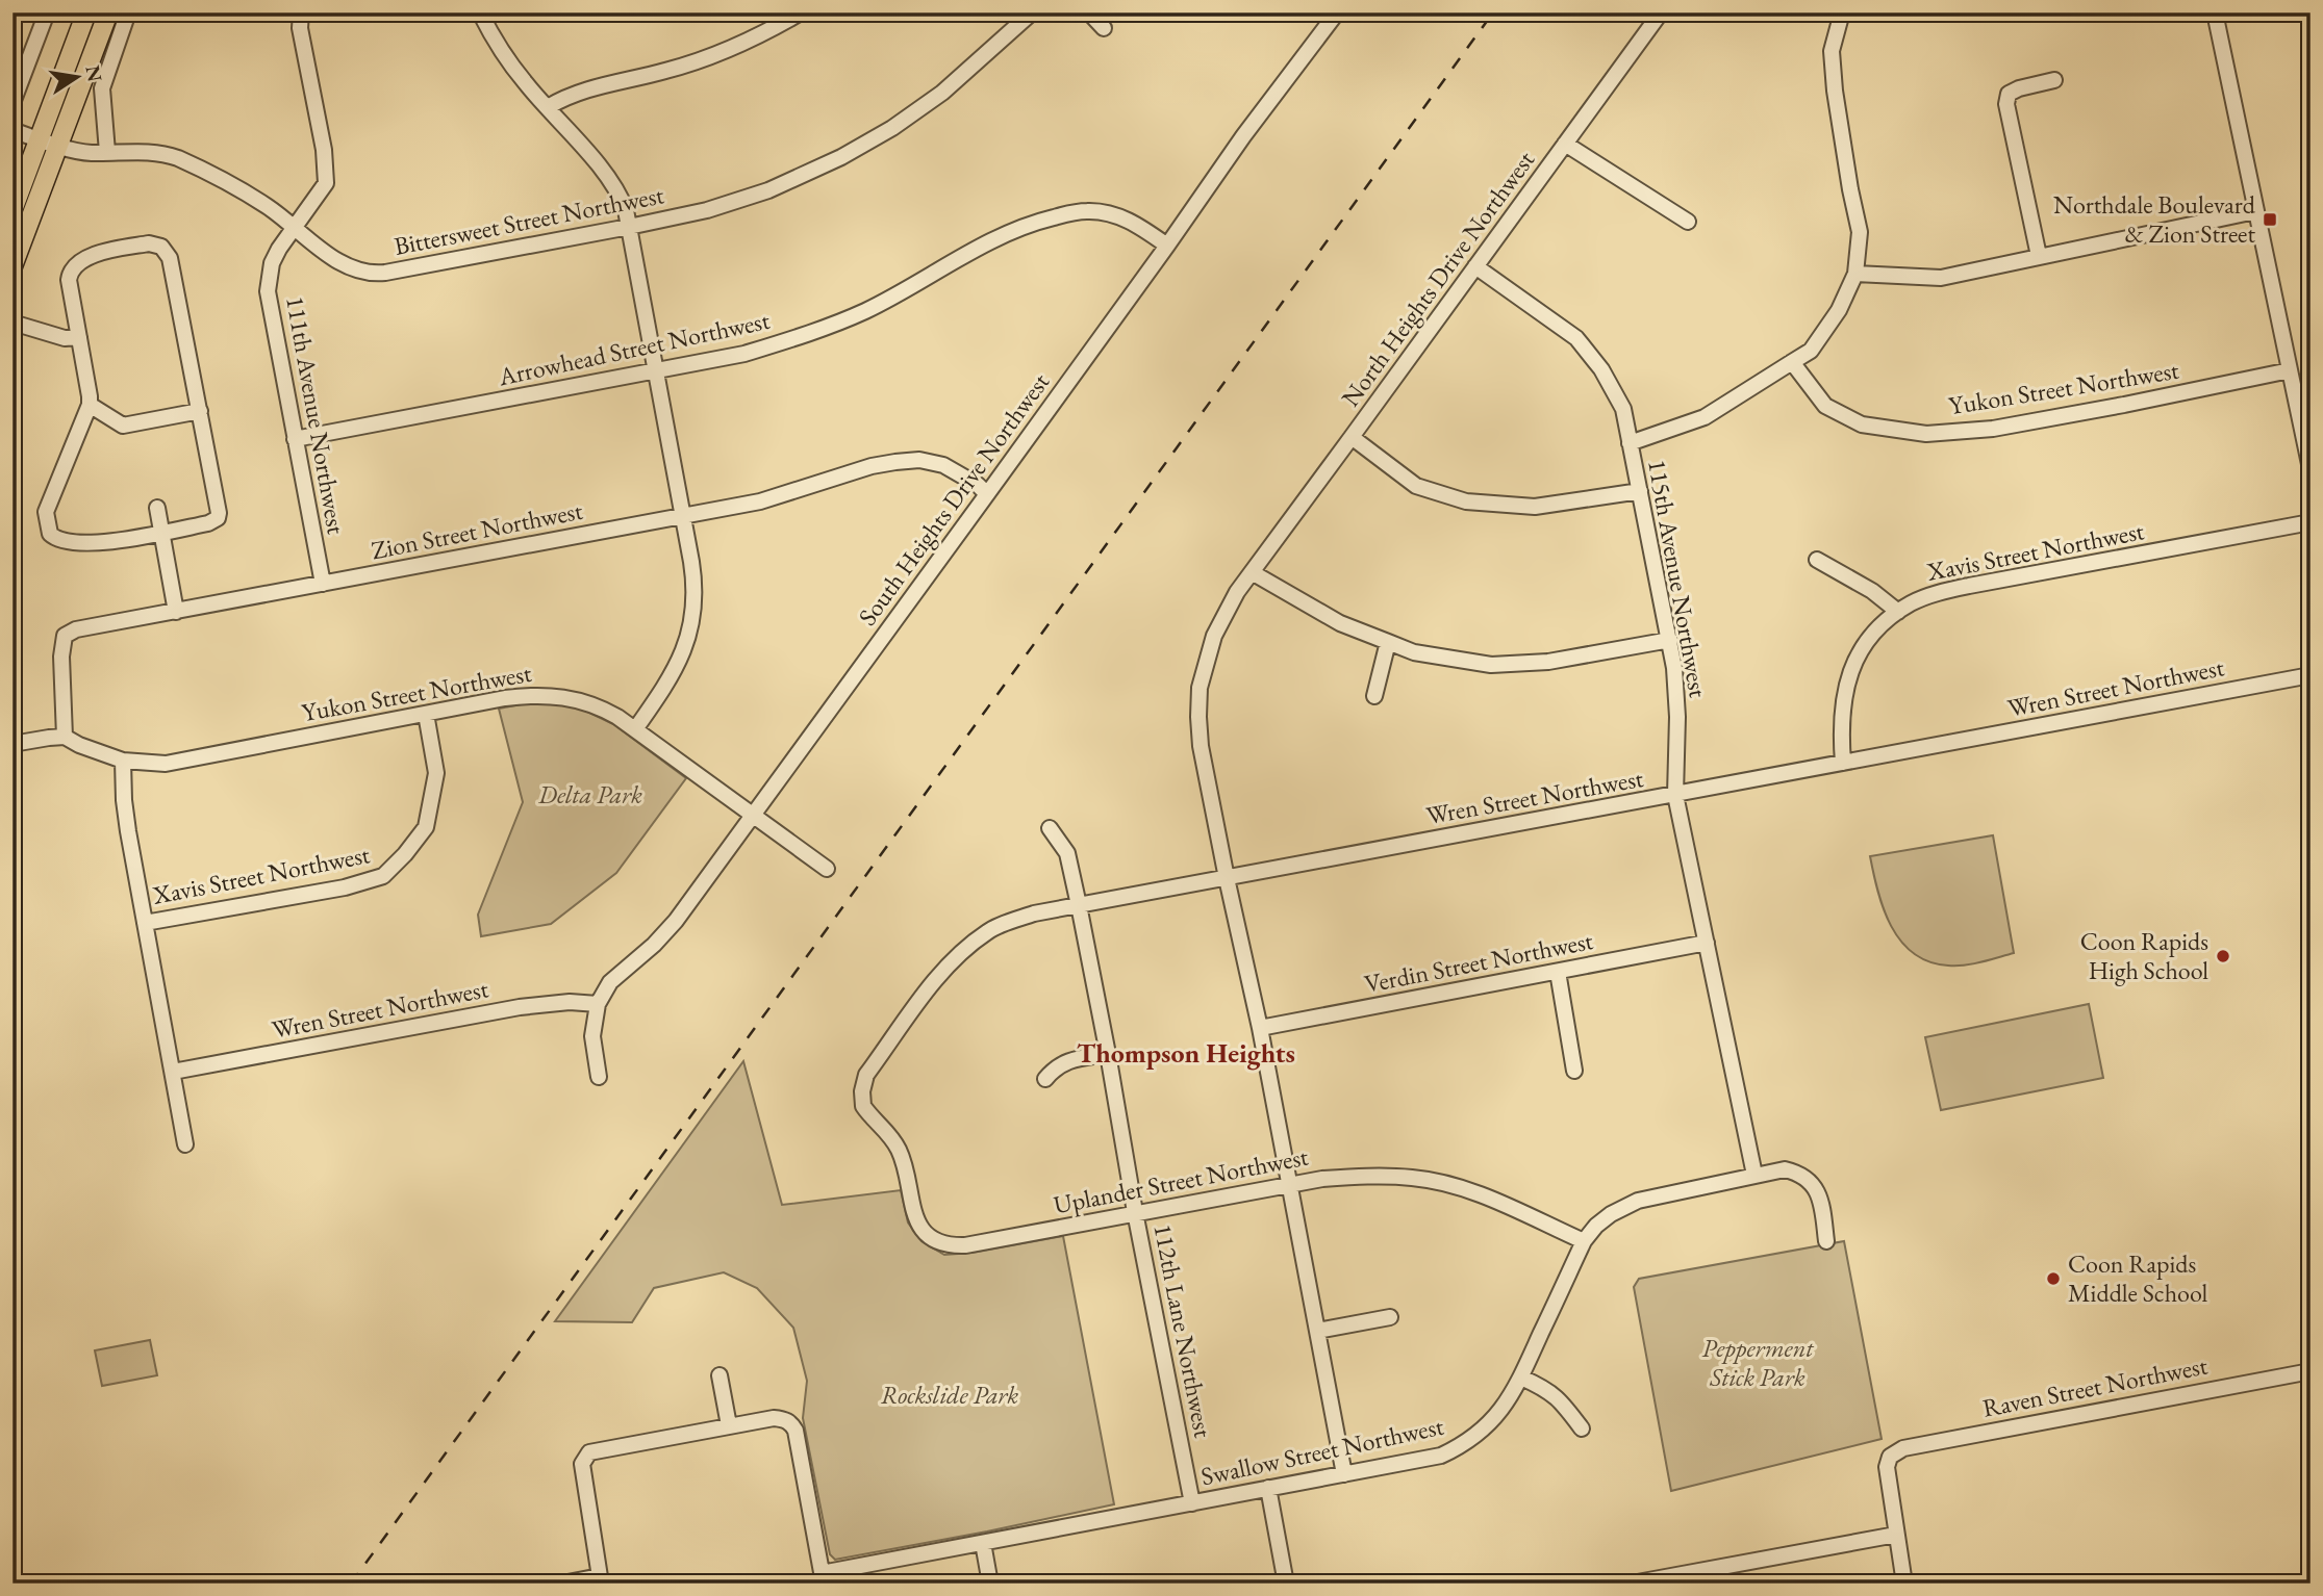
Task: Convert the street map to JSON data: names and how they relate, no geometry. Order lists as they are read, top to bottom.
{
  "streets": {
    "street": [
      "Bittersweet Street Northwest",
      "North Heights Drive Northwest",
      "Arrowhead Street Northwest",
      "Yukon Street Northwest",
      "111th Avenue Northwest",
      "South Heights Drive Northwest",
      "Zion Street Northwest",
      "Xavis Street Northwest",
      "115th Avenue Northwest",
      "Wren Street Northwest",
      "Verdin Street Northwest",
      "Uplander Street Northwest",
      "112th Lane Northwest",
      "Raven Street Northwest",
      "Swallow Street Northwest"
    ]
  },
  "crossings": [
    ["Bittersweet Street Northwest", "111th Avenue Northwest"],
    ["North Heights Drive Northwest", "115th Avenue Northwest"],
    ["North Heights Drive Northwest", "Wren Street Northwest"],
    ["North Heights Drive Northwest", "Verdin Street Northwest"],
    ["North Heights Drive Northwest", "Uplander Street Northwest"],
    ["North Heights Drive Northwest", "Swallow Street Northwest"],
    ["Arrowhead Street Northwest", "111th Avenue Northwest"],
    ["Arrowhead Street Northwest", "South Heights Drive Northwest"],
    ["Yukon Street Northwest", "South Heights Drive Northwest"],
    ["Yukon Street Northwest", "Zion Street Northwest"],
    ["Yukon Street Northwest", "Xavis Street Northwest"],
    ["111th Avenue Northwest", "Zion Street Northwest"],
    ["South Heights Drive Northwest", "Zion Street Northwest"],
    ["South Heights Drive Northwest", "Wren Street Northwest"],
    ["Xavis Street Northwest", "Wren Street Northwest"],
    ["115th Avenue Northwest", "Wren Street Northwest"],
    ["115th Avenue Northwest", "Verdin Street Northwest"],
    ["115th Avenue Northwest", "Swallow Street Northwest"],
    ["Wren Street Northwest", "Uplander Street Northwest"],
    ["Wren Street Northwest", "112th Lane Northwest"],
    ["Uplander Street Northwest", "112th Lane Northwest"],
    ["Uplander Street Northwest", "Swallow Street Northwest"],
    ["112th Lane Northwest", "Swallow Street Northwest"]
  ],
  "districts": ["Thompson Heights"],
  "parks": ["Delta Park", "Pepperment Stick Park", "Rockslide Park"],
  "places": {
    "transit": ["Northdale Boulevard & Zion Street"],
    "other": ["Coon Rapids High School", "Coon Rapids Middle School"]
  },
  "north": "right"
}
